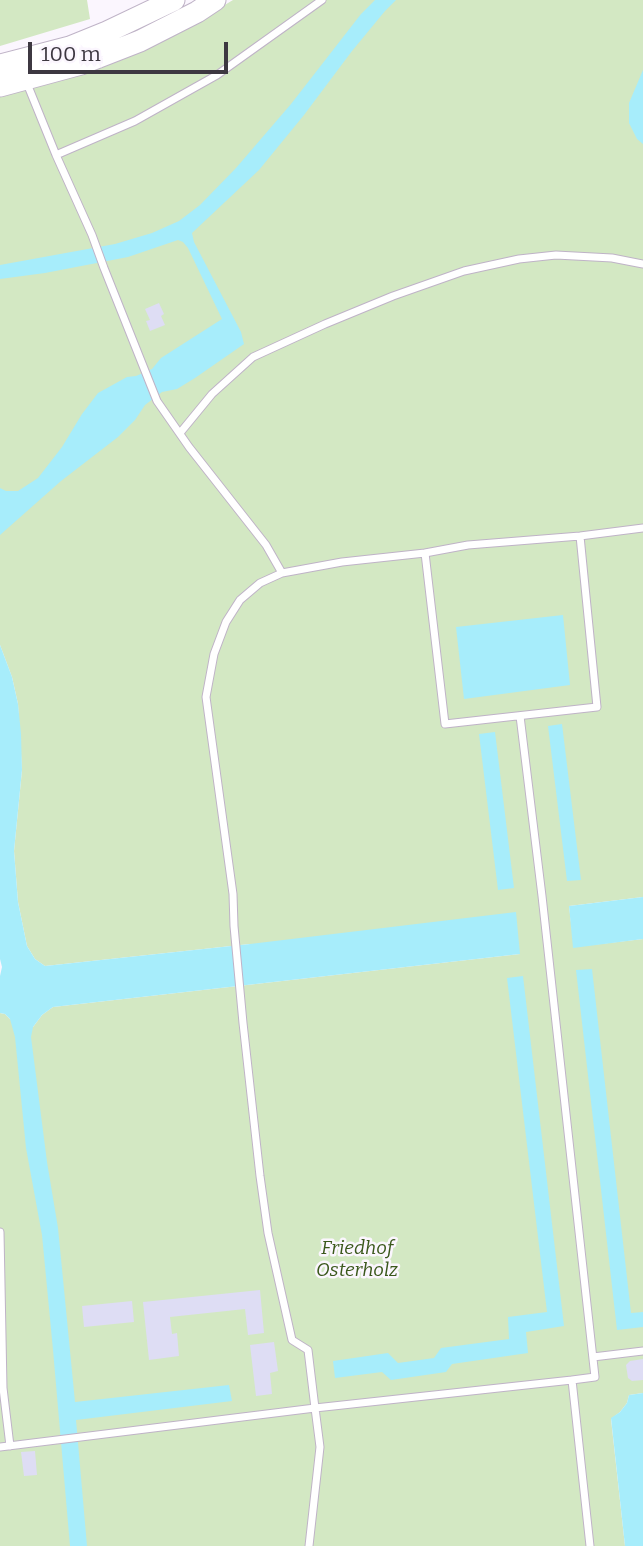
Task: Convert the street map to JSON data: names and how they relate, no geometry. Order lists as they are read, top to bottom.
{
  "parks": ["Friedhof Osterholz"],
  "scale_bar": "100 m"
}
